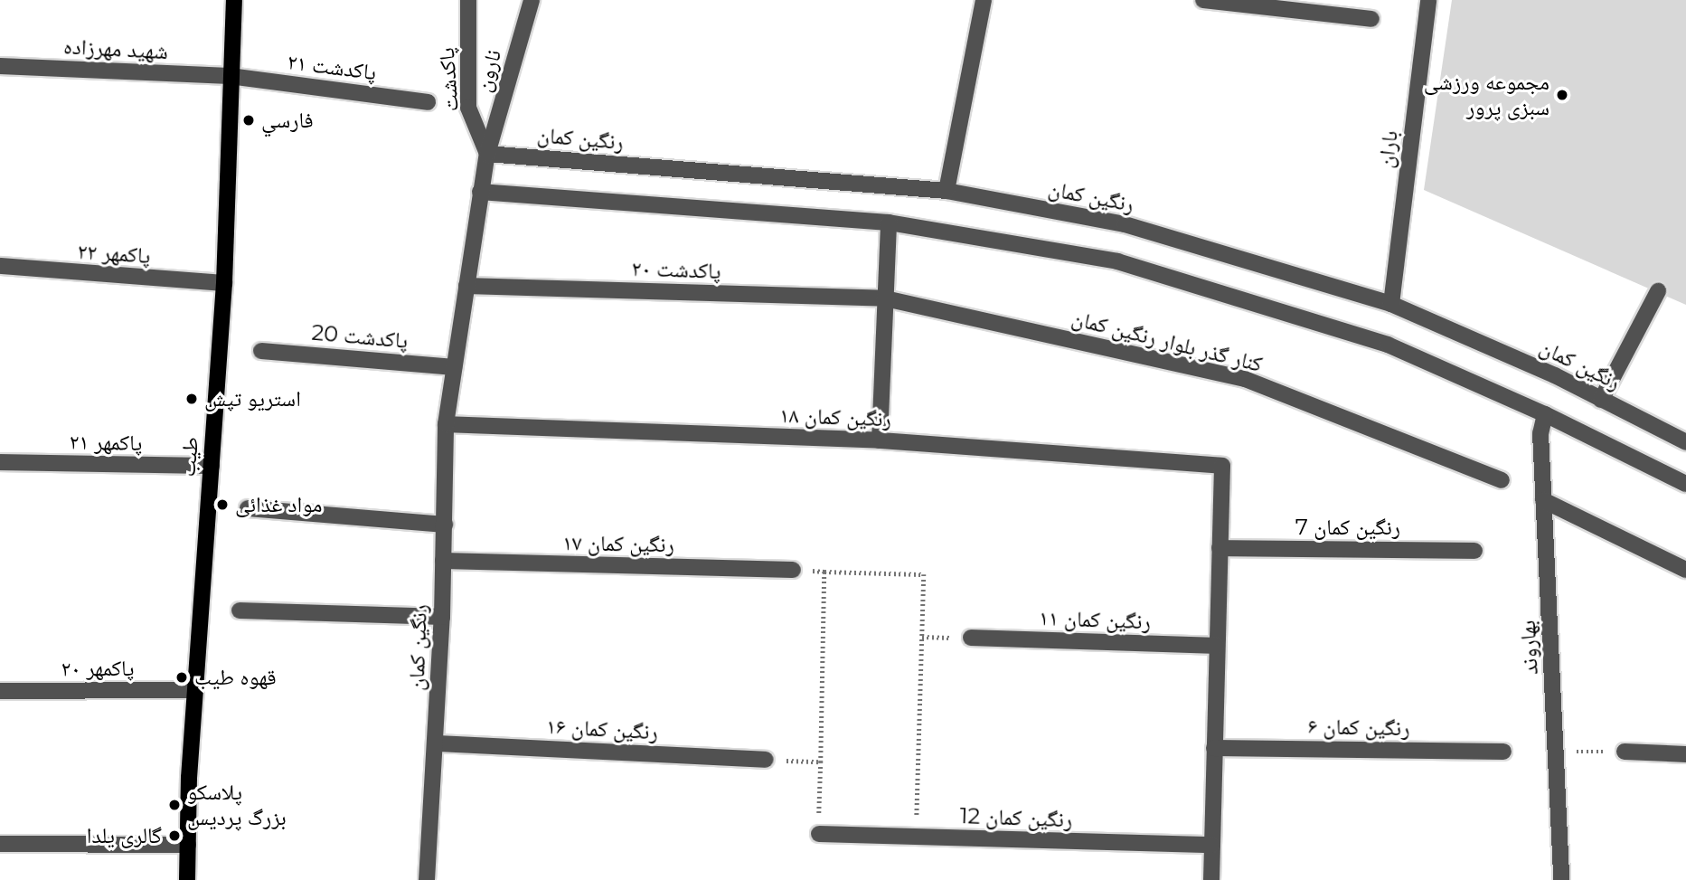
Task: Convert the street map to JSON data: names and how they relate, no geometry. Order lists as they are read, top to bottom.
{
  "streets": {
    "main road": ["طیب"],
    "street": [
      "شهید مهرزاده",
      "پاکدشت ۲۱",
      "نارون",
      "پاکدشت",
      "رنگین کمان",
      "باران",
      "پاکمهر ۲۲",
      "پاکدشت ۲۰",
      "پاکدشت 20",
      "کنار گذر بلوار رنگین کمان",
      "رنگین کمان ۱۸",
      "پاکمهر ۲۱",
      "رنگین کمان 7",
      "رنگین کمان ۱۷",
      "رنگین کمان ۱۱",
      "بهاروند",
      "پاکمهر ۲۰",
      "رنگین کمان ۶",
      "رنگین کمان ۱۶",
      "رنگین کمان 12"
    ]
  },
  "crossings": [
    ["شهید مهرزاده", "پاکدشت ۲۱"],
    ["شهید مهرزاده", "طیب"],
    ["پاکدشت ۲۱", "طیب"],
    ["نارون", "پاکدشت"],
    ["نارون", "رنگین کمان"],
    ["پاکدشت", "رنگین کمان"],
    ["رنگین کمان", "باران"],
    ["رنگین کمان", "پاکدشت ۲۰"],
    ["رنگین کمان", "پاکدشت 20"],
    ["رنگین کمان", "رنگین کمان ۱۸"],
    ["رنگین کمان", "رنگین کمان ۱۷"],
    ["رنگین کمان", "رنگین کمان ۱۶"],
    ["پاکمهر ۲۲", "طیب"],
    ["پاکدشت ۲۰", "کنار گذر بلوار رنگین کمان"],
    ["رنگین کمان ۱۸", "رنگین کمان 7"],
    ["پاکمهر ۲۱", "طیب"],
    ["طیب", "پاکمهر ۲۰"]
  ],
  "places": [
    "مجموعه ورزشی سبزی پرور",
    "فارسي",
    "استریو تپش",
    "مواد غذائی",
    "قهوه طیب",
    "پلاسکو بزرگ پردیس",
    "گالری یلدا"
  ]
}
